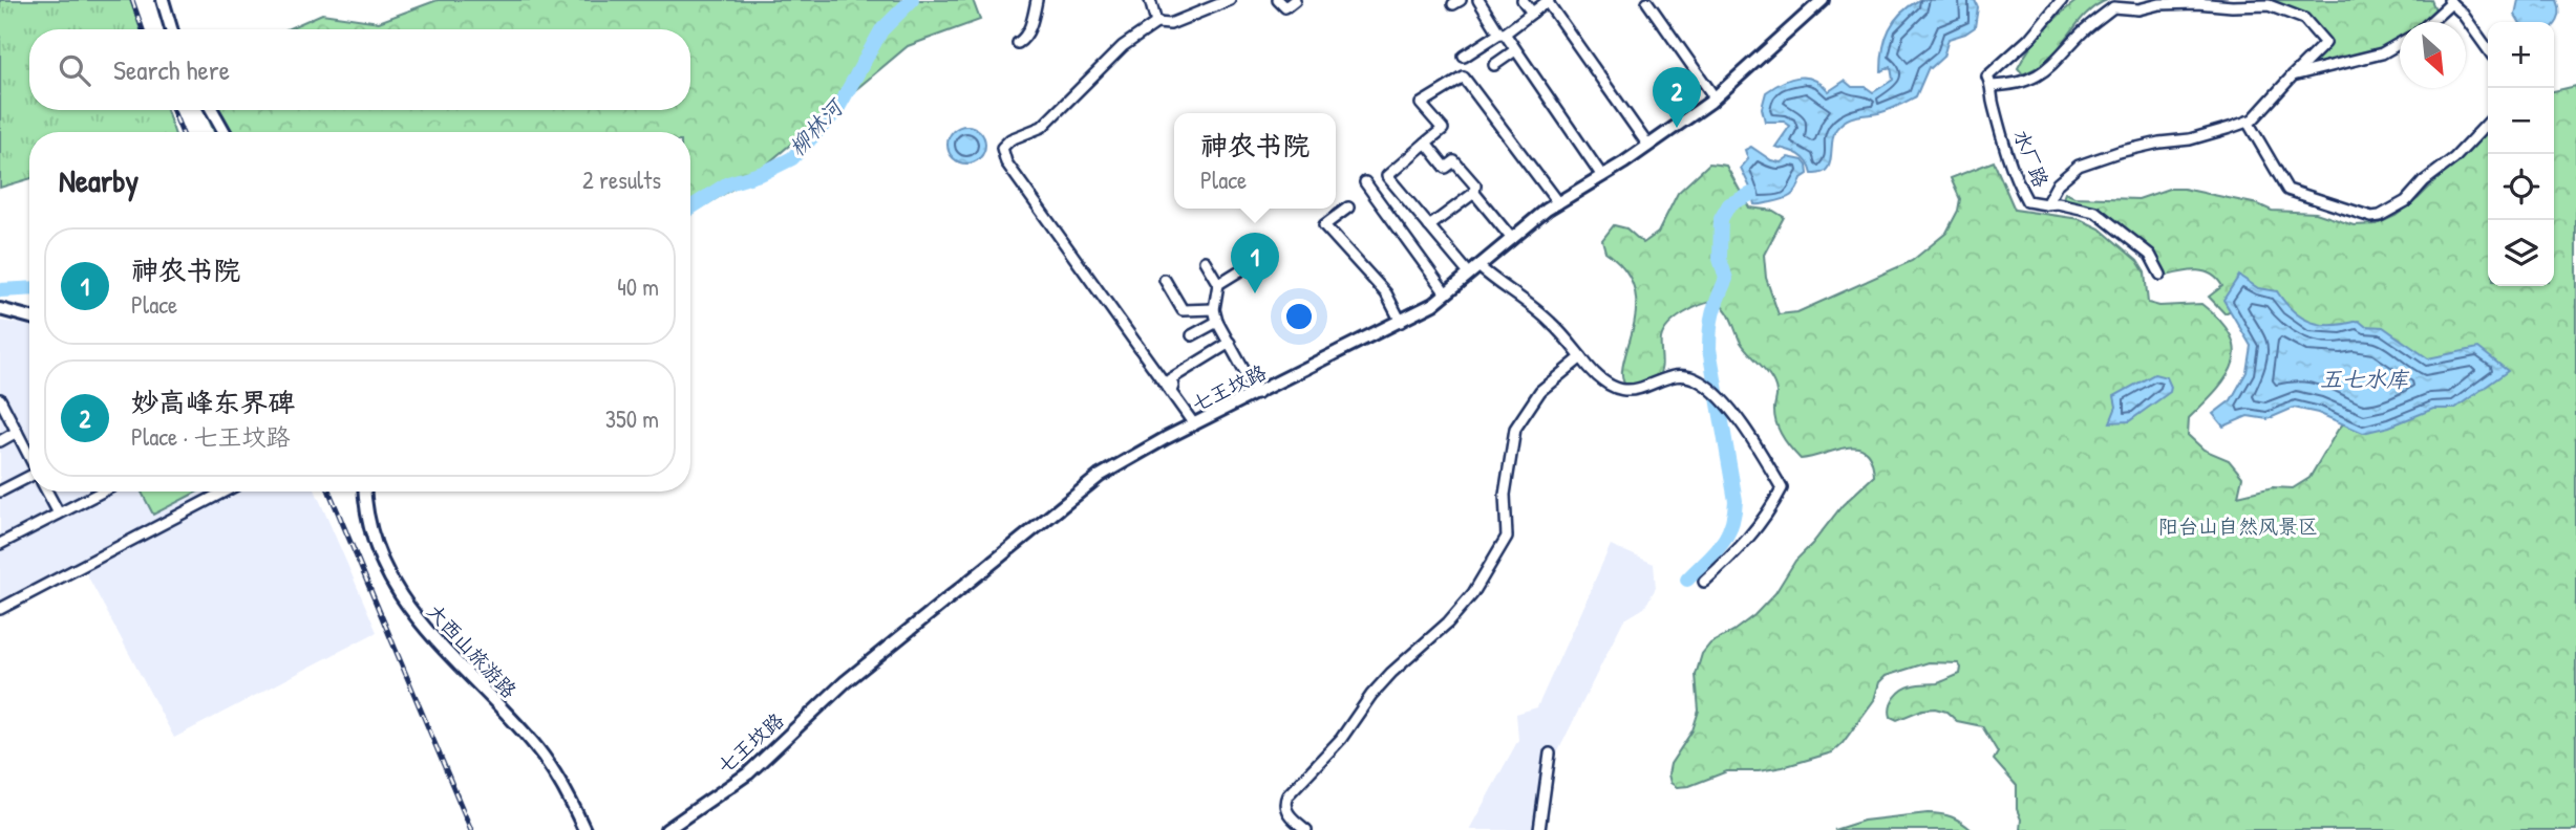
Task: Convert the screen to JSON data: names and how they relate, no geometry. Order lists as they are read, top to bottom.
{
  "streets": {
    "street": ["水厂路", "七王坟路", "大西山旅游路"]
  },
  "water": ["柳林河", "五七水库"],
  "parks": ["阳台山自然风景区"],
  "north": "bottom right",
  "page": {
    "map_buttons": ["+", "−"],
    "search": "Search here",
    "pins": ["2", "1"],
    "popup": ["神农书院", "Place"],
    "heading": ["Nearby", "2 results"],
    "list": [
      {
        "mark": "1",
        "name": "神农书院",
        "note": "Place",
        "value": "40 m"
      },
      {
        "mark": "2",
        "name": "妙高峰东界碑",
        "note": "Place · 七王坟路",
        "value": "350 m"
      }
    ]
  }
}
